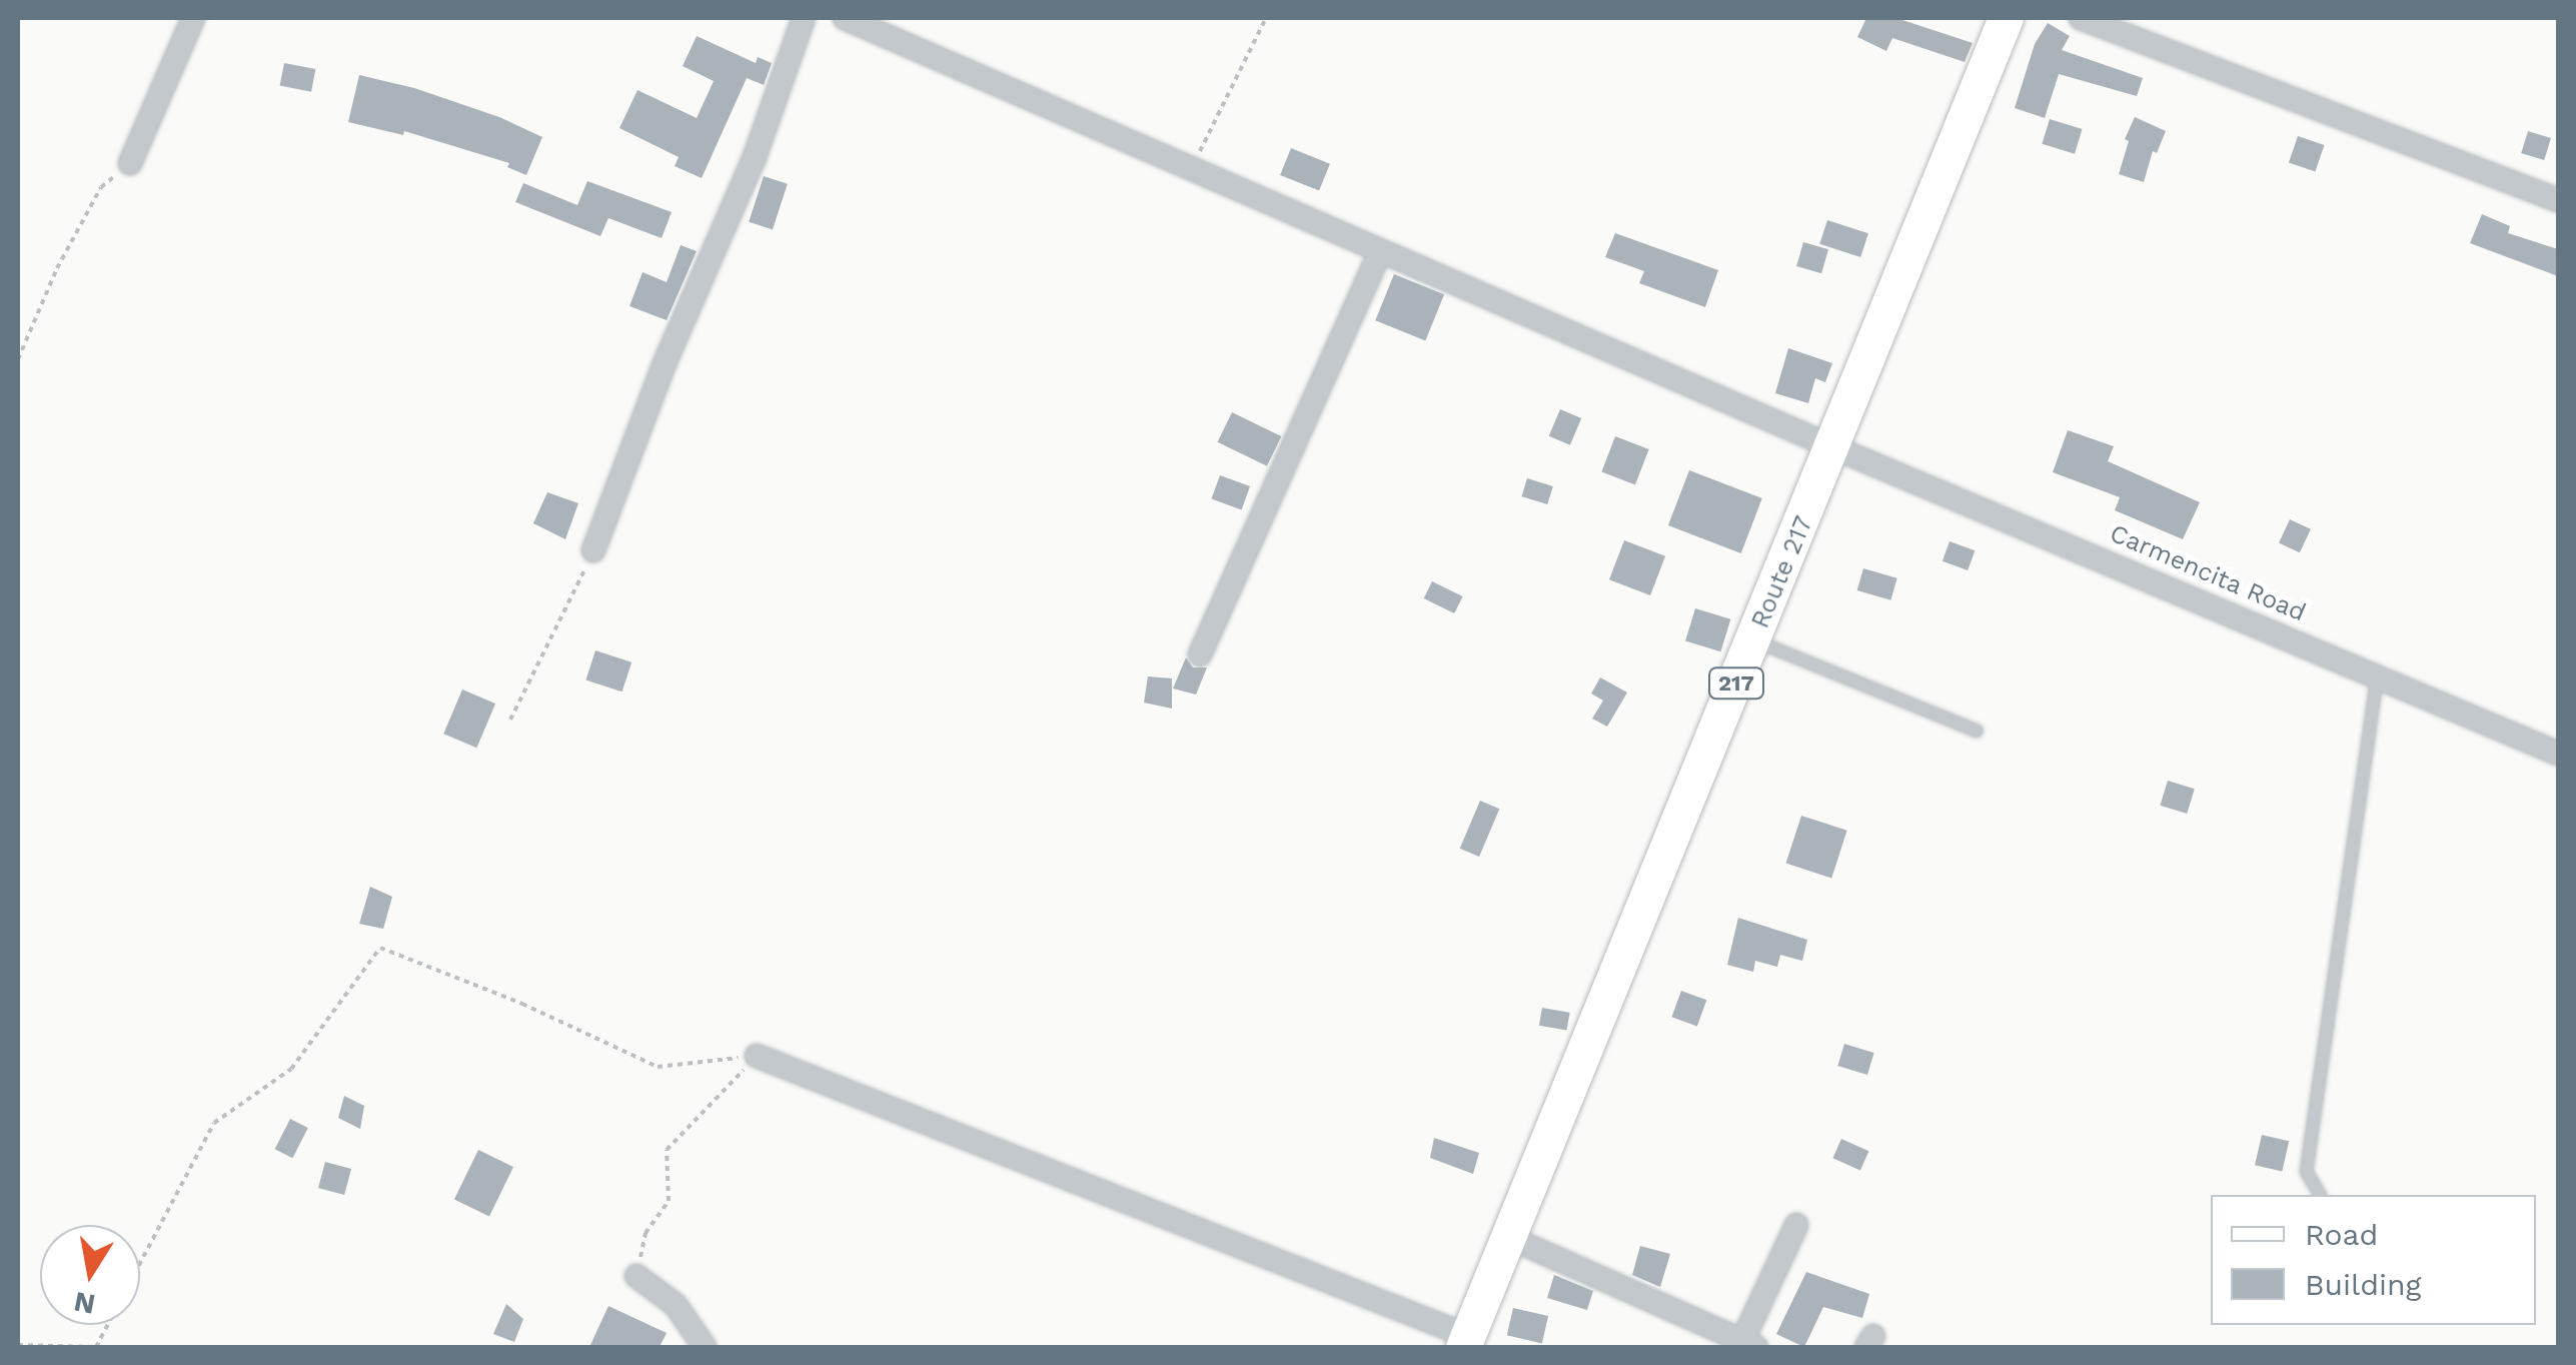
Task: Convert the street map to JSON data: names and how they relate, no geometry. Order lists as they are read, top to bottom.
{
  "streets": {
    "main road": ["Route 217", "217"],
    "street": ["Carmencita Road"]
  },
  "crossings": [
    ["Route 217", "Carmencita Road"]
  ],
  "legend": ["Road", "Building"],
  "north": "bottom"
}
